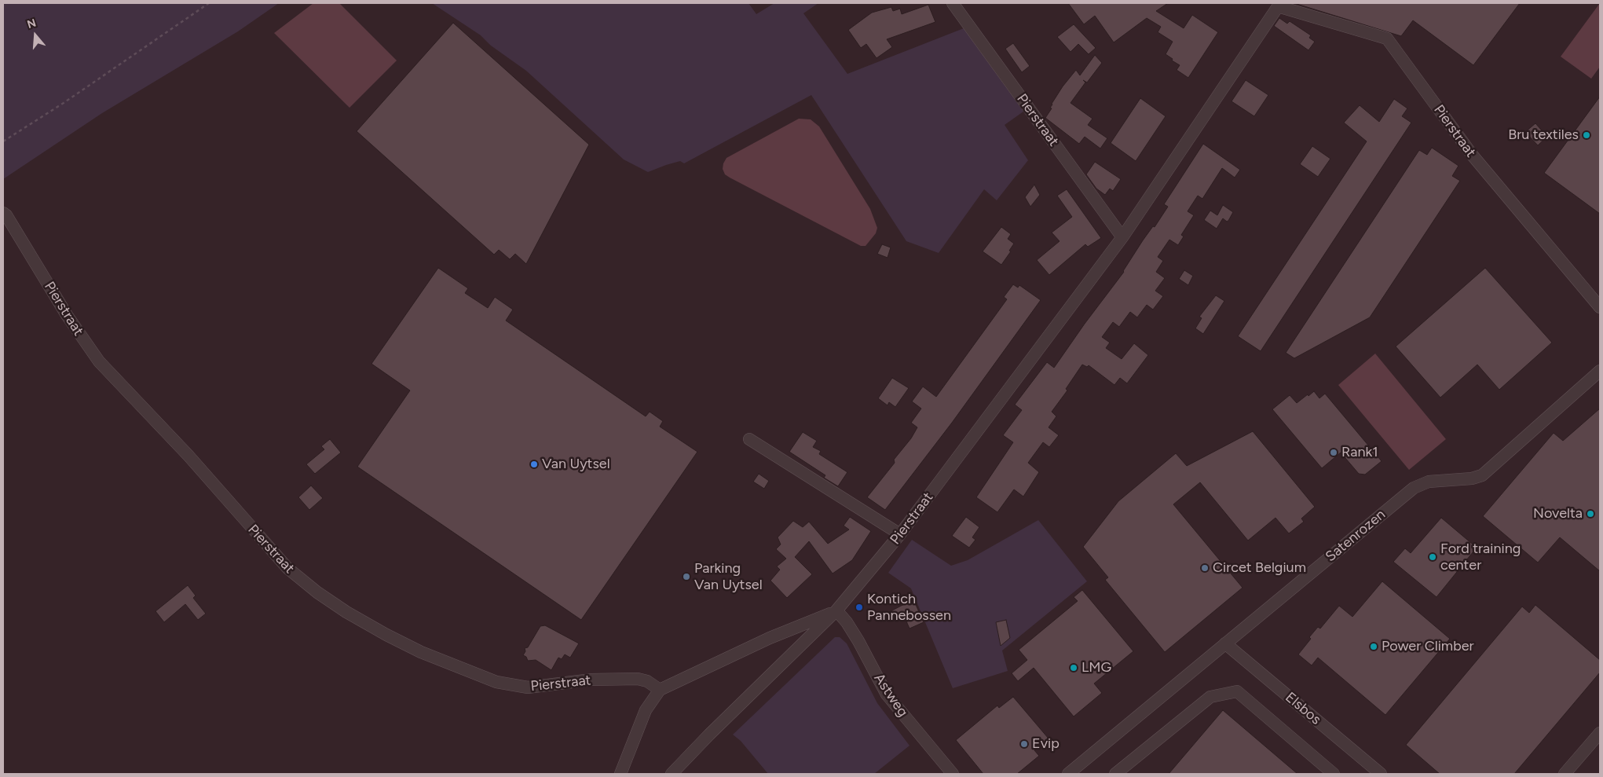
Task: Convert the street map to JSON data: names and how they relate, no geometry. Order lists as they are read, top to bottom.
{
  "streets": {
    "street": [
      "Pierstraat",
      "Satenrozen",
      "Astweg",
      "Elsbos"
    ]
  },
  "crossings": [
    ["Pierstraat", "Astweg"],
    ["Satenrozen", "Elsbos"]
  ],
  "places": [
    "Bru textiles",
    "Rank1",
    "Van Uytsel",
    "Novelta",
    "Ford training center",
    "Circet Belgium",
    "Parking Van Uytsel",
    "Kontich Pannebossen",
    "Power Climber",
    "LMG",
    "Evip"
  ],
  "north": "top"
}
